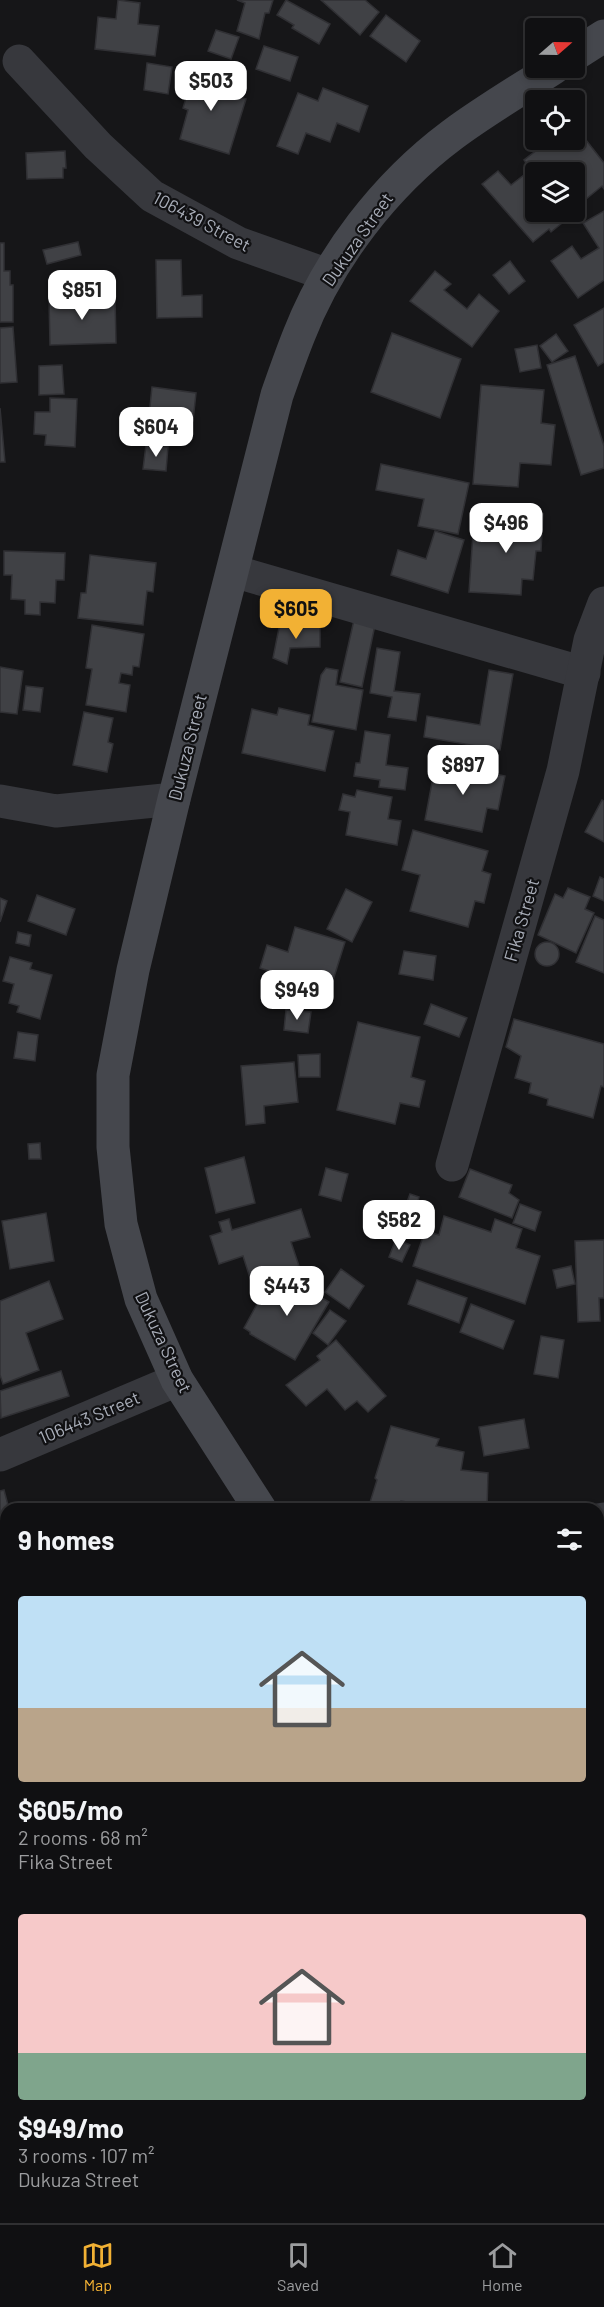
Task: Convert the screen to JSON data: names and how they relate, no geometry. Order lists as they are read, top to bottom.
{
  "streets": {
    "main road": ["Dukuza Street"],
    "street": ["106439 Street", "Fika Street", "106443 Street"]
  },
  "crossings": [
    ["106439 Street", "Dukuza Street"],
    ["Dukuza Street", "106443 Street"]
  ],
  "north": "right",
  "page": {
    "price": [
      "$503",
      "$851",
      "$604",
      "$496",
      "$605",
      "$897",
      "$949",
      "$582",
      "$443"
    ],
    "heading": "9 homes",
    "list": [
      {
        "name": "$605/mo",
        "note": "2 rooms · 68 m² · Fika Street"
      },
      {
        "name": "$949/mo",
        "note": "3 rooms · 107 m² · Dukuza Street"
      }
    ],
    "tabs": ["Map", "Saved", "Home"]
  }
}
